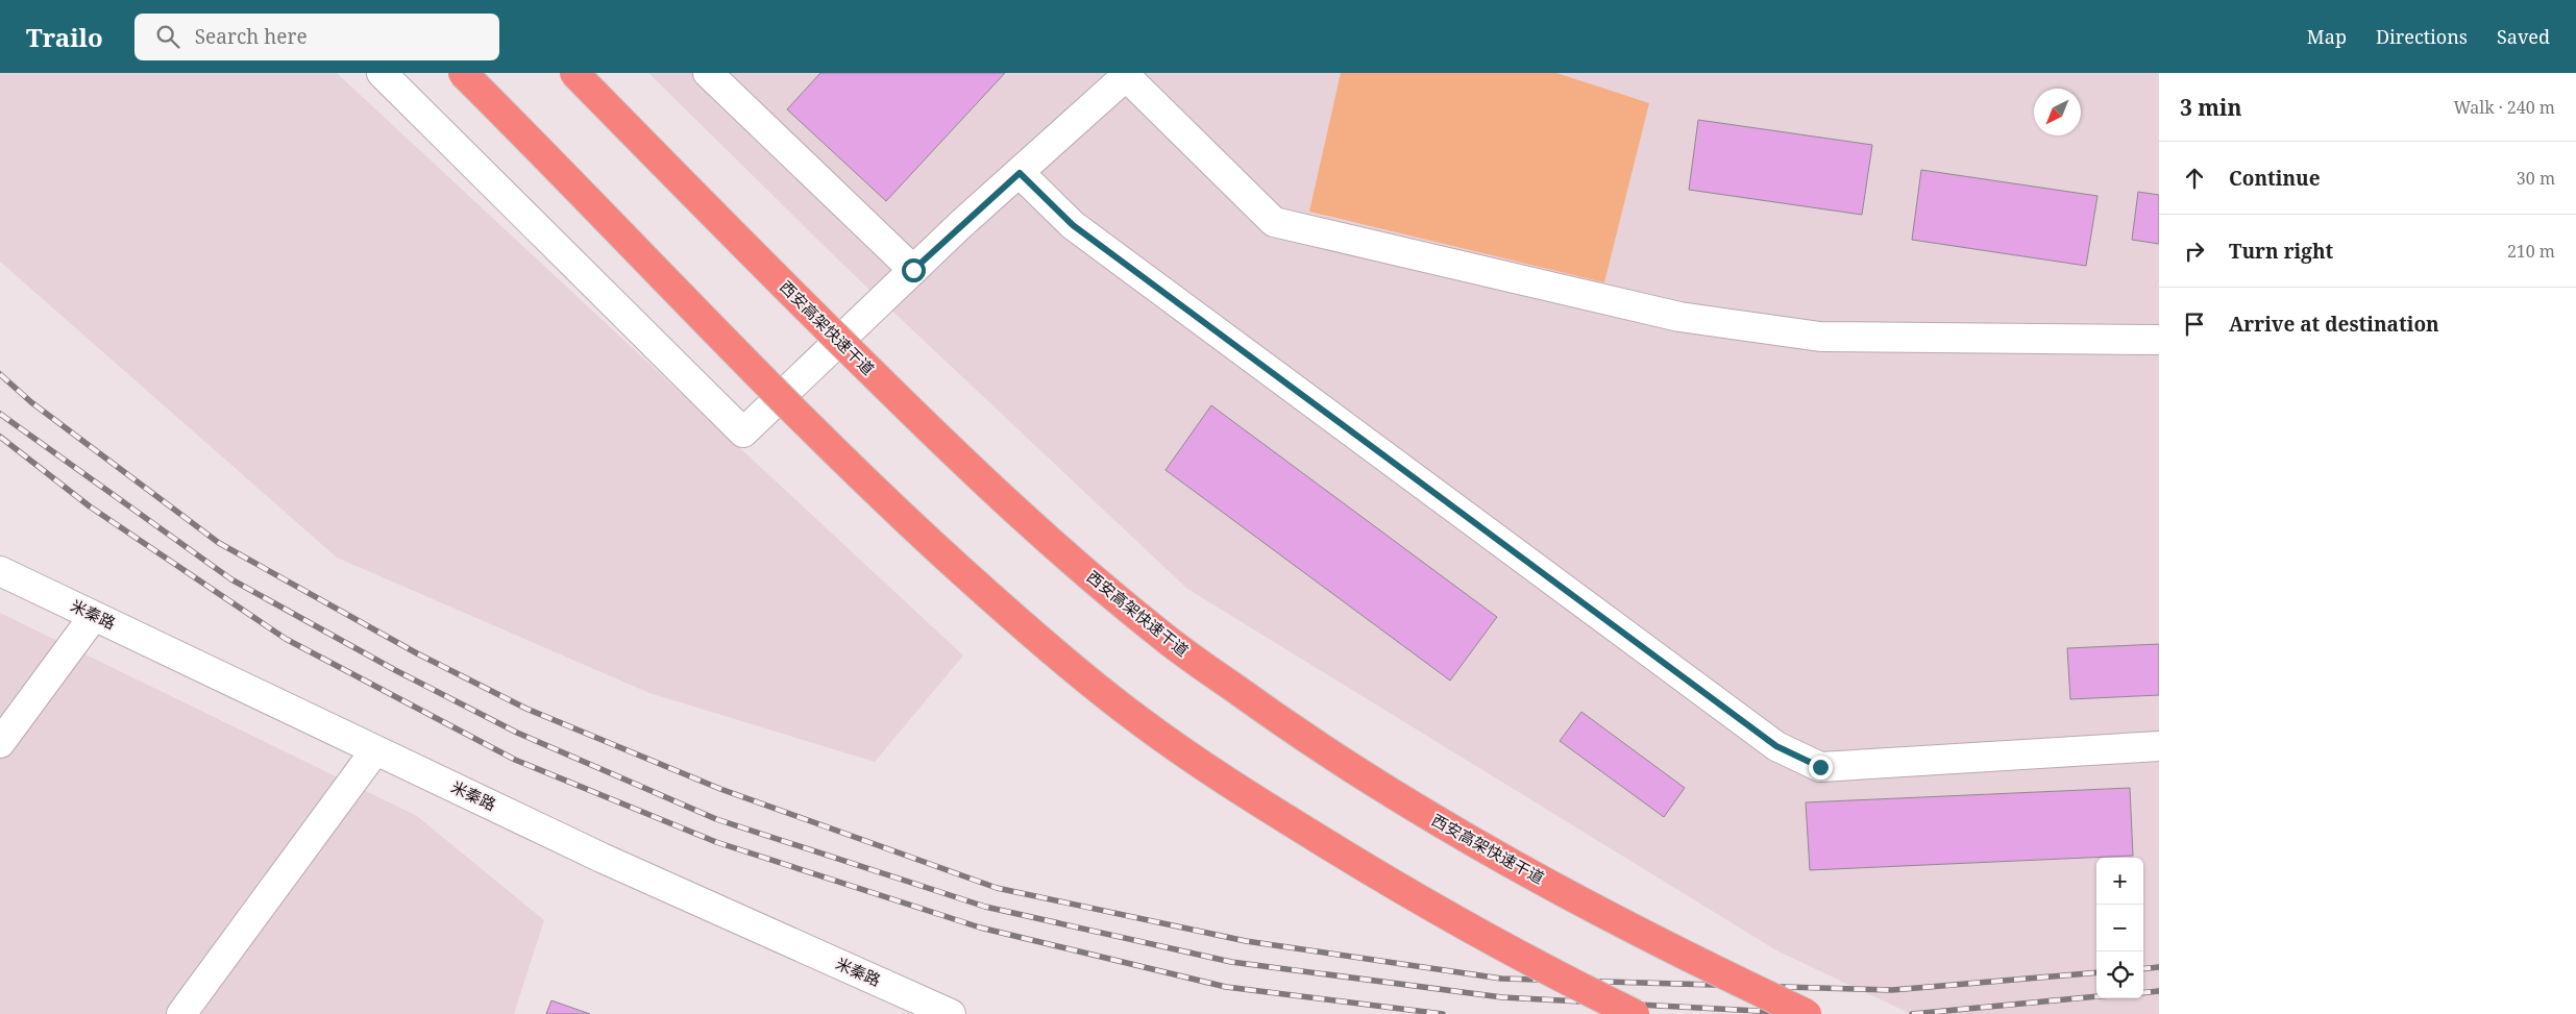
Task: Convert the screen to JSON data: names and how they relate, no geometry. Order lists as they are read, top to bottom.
{
  "streets": {
    "highway": ["西安高架快速干道"],
    "street": ["米秦路"]
  },
  "north": "bottom left",
  "page": {
    "header": "Trailo",
    "search": "Search here",
    "nav": ["Map", "Directions", "Saved"],
    "heading": ["3 min", "Walk · 240 m"],
    "list": [
      ["Continue", "30 m"],
      ["Turn right", "210 m"],
      "Arrive at destination"
    ],
    "map_buttons": ["+", "−"]
  }
}
